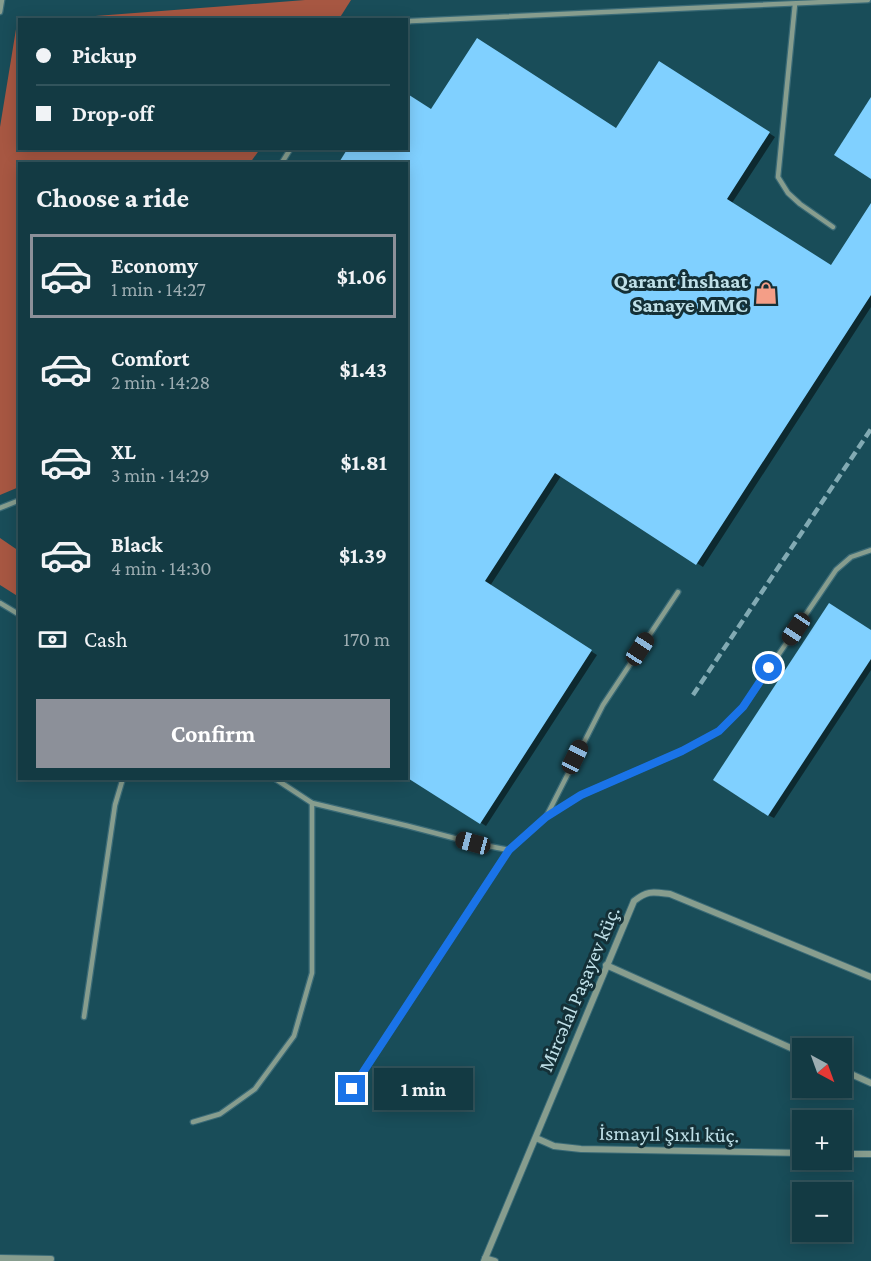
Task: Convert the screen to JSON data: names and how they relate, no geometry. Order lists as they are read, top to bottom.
{
  "streets": {
    "street": ["Mircəlal Paşayev küç.", "İsmayıl Şıxlı küç."]
  },
  "crossings": [
    ["Mircəlal Paşayev küç.", "İsmayıl Şıxlı küç."]
  ],
  "places": {
    "shop": ["Qarant İnshaat Sanaye MMC"]
  },
  "north": "bottom right",
  "page": {
    "banner": ["Pickup", "Drop-off"],
    "heading": "Choose a ride",
    "list": [
      {
        "name": "Economy",
        "note": "1 min · 14:27",
        "value": "$1.06"
      },
      {
        "name": "Comfort",
        "note": "2 min · 14:28",
        "value": "$1.43"
      },
      {
        "name": "XL",
        "note": "3 min · 14:29",
        "value": "$1.81"
      },
      {
        "name": "Black",
        "note": "4 min · 14:30",
        "value": "$1.39"
      }
    ],
    "pay": ["Cash", "170 m"],
    "buttons": "Confirm",
    "map_buttons": ["+", "−"],
    "bubble": "1 min"
  }
}
